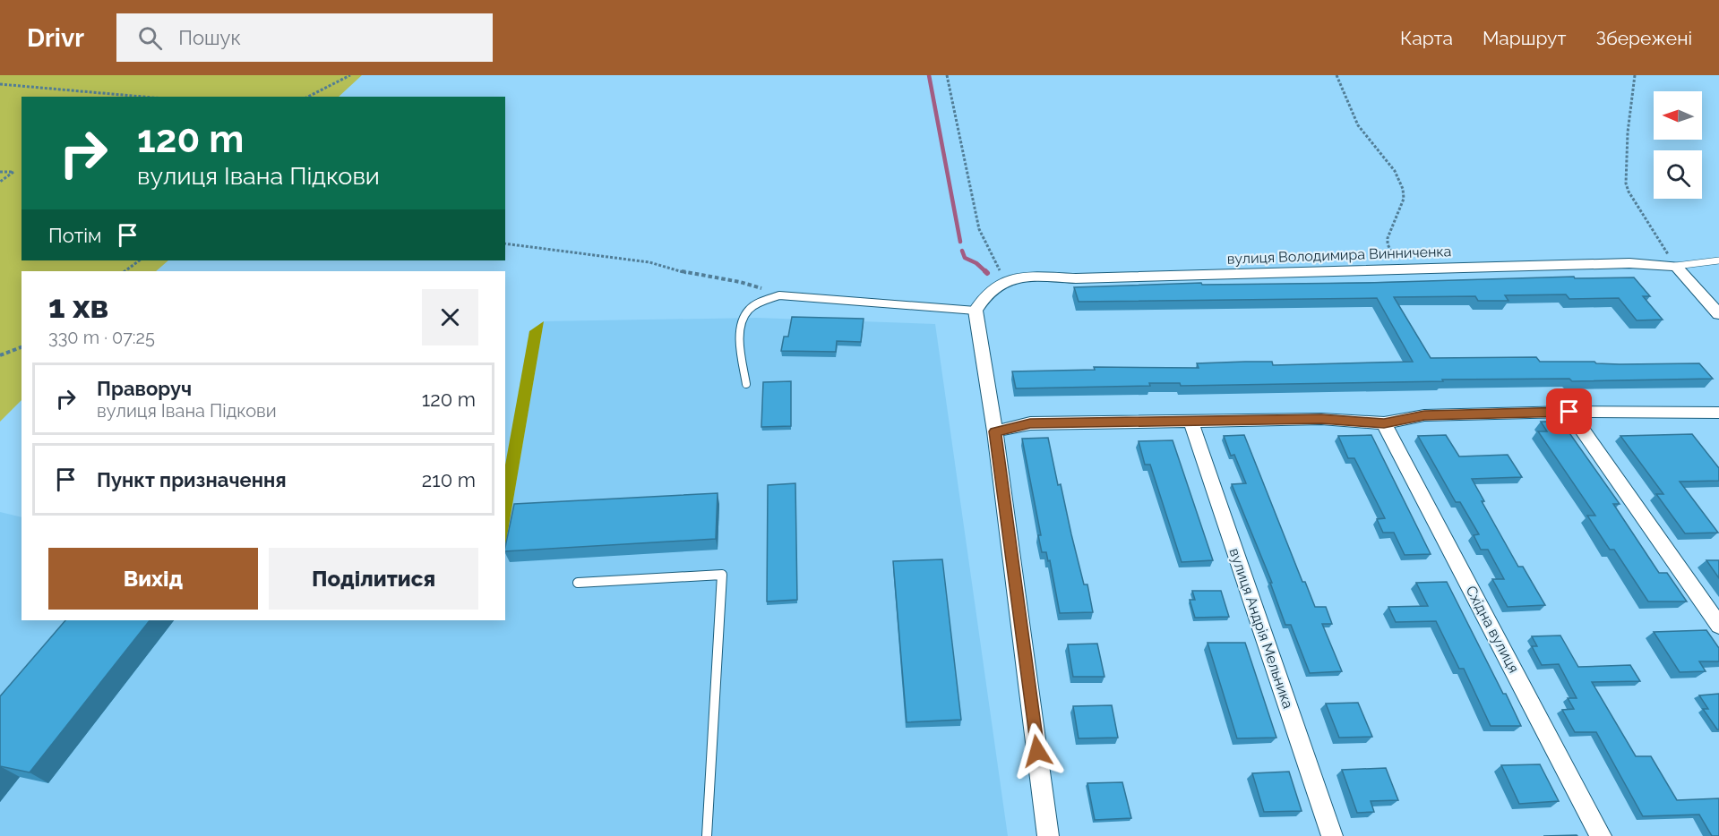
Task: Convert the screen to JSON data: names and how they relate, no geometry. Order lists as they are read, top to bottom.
{
  "streets": {
    "street": ["вулиця Володимира Винниченка", "вулиця Андрія Мельника", "Східна вулиця"]
  },
  "north": "left",
  "page": {
    "header": "Drivr",
    "search": "Пошук",
    "nav": ["Карта", "Маршрут", "Збережені"],
    "turn": ["120 m", "вулиця Івана Підкови"],
    "then": "Потім",
    "heading": ["1 хв", "330 m · 07:25"],
    "list": [
      {
        "name": "Праворуч",
        "note": "вулиця Івана Підкови",
        "value": "120 m"
      },
      {
        "name": "Пункт призначення",
        "value": "210 m"
      }
    ],
    "buttons": ["Вихід", "Поділитися"]
  }
}
